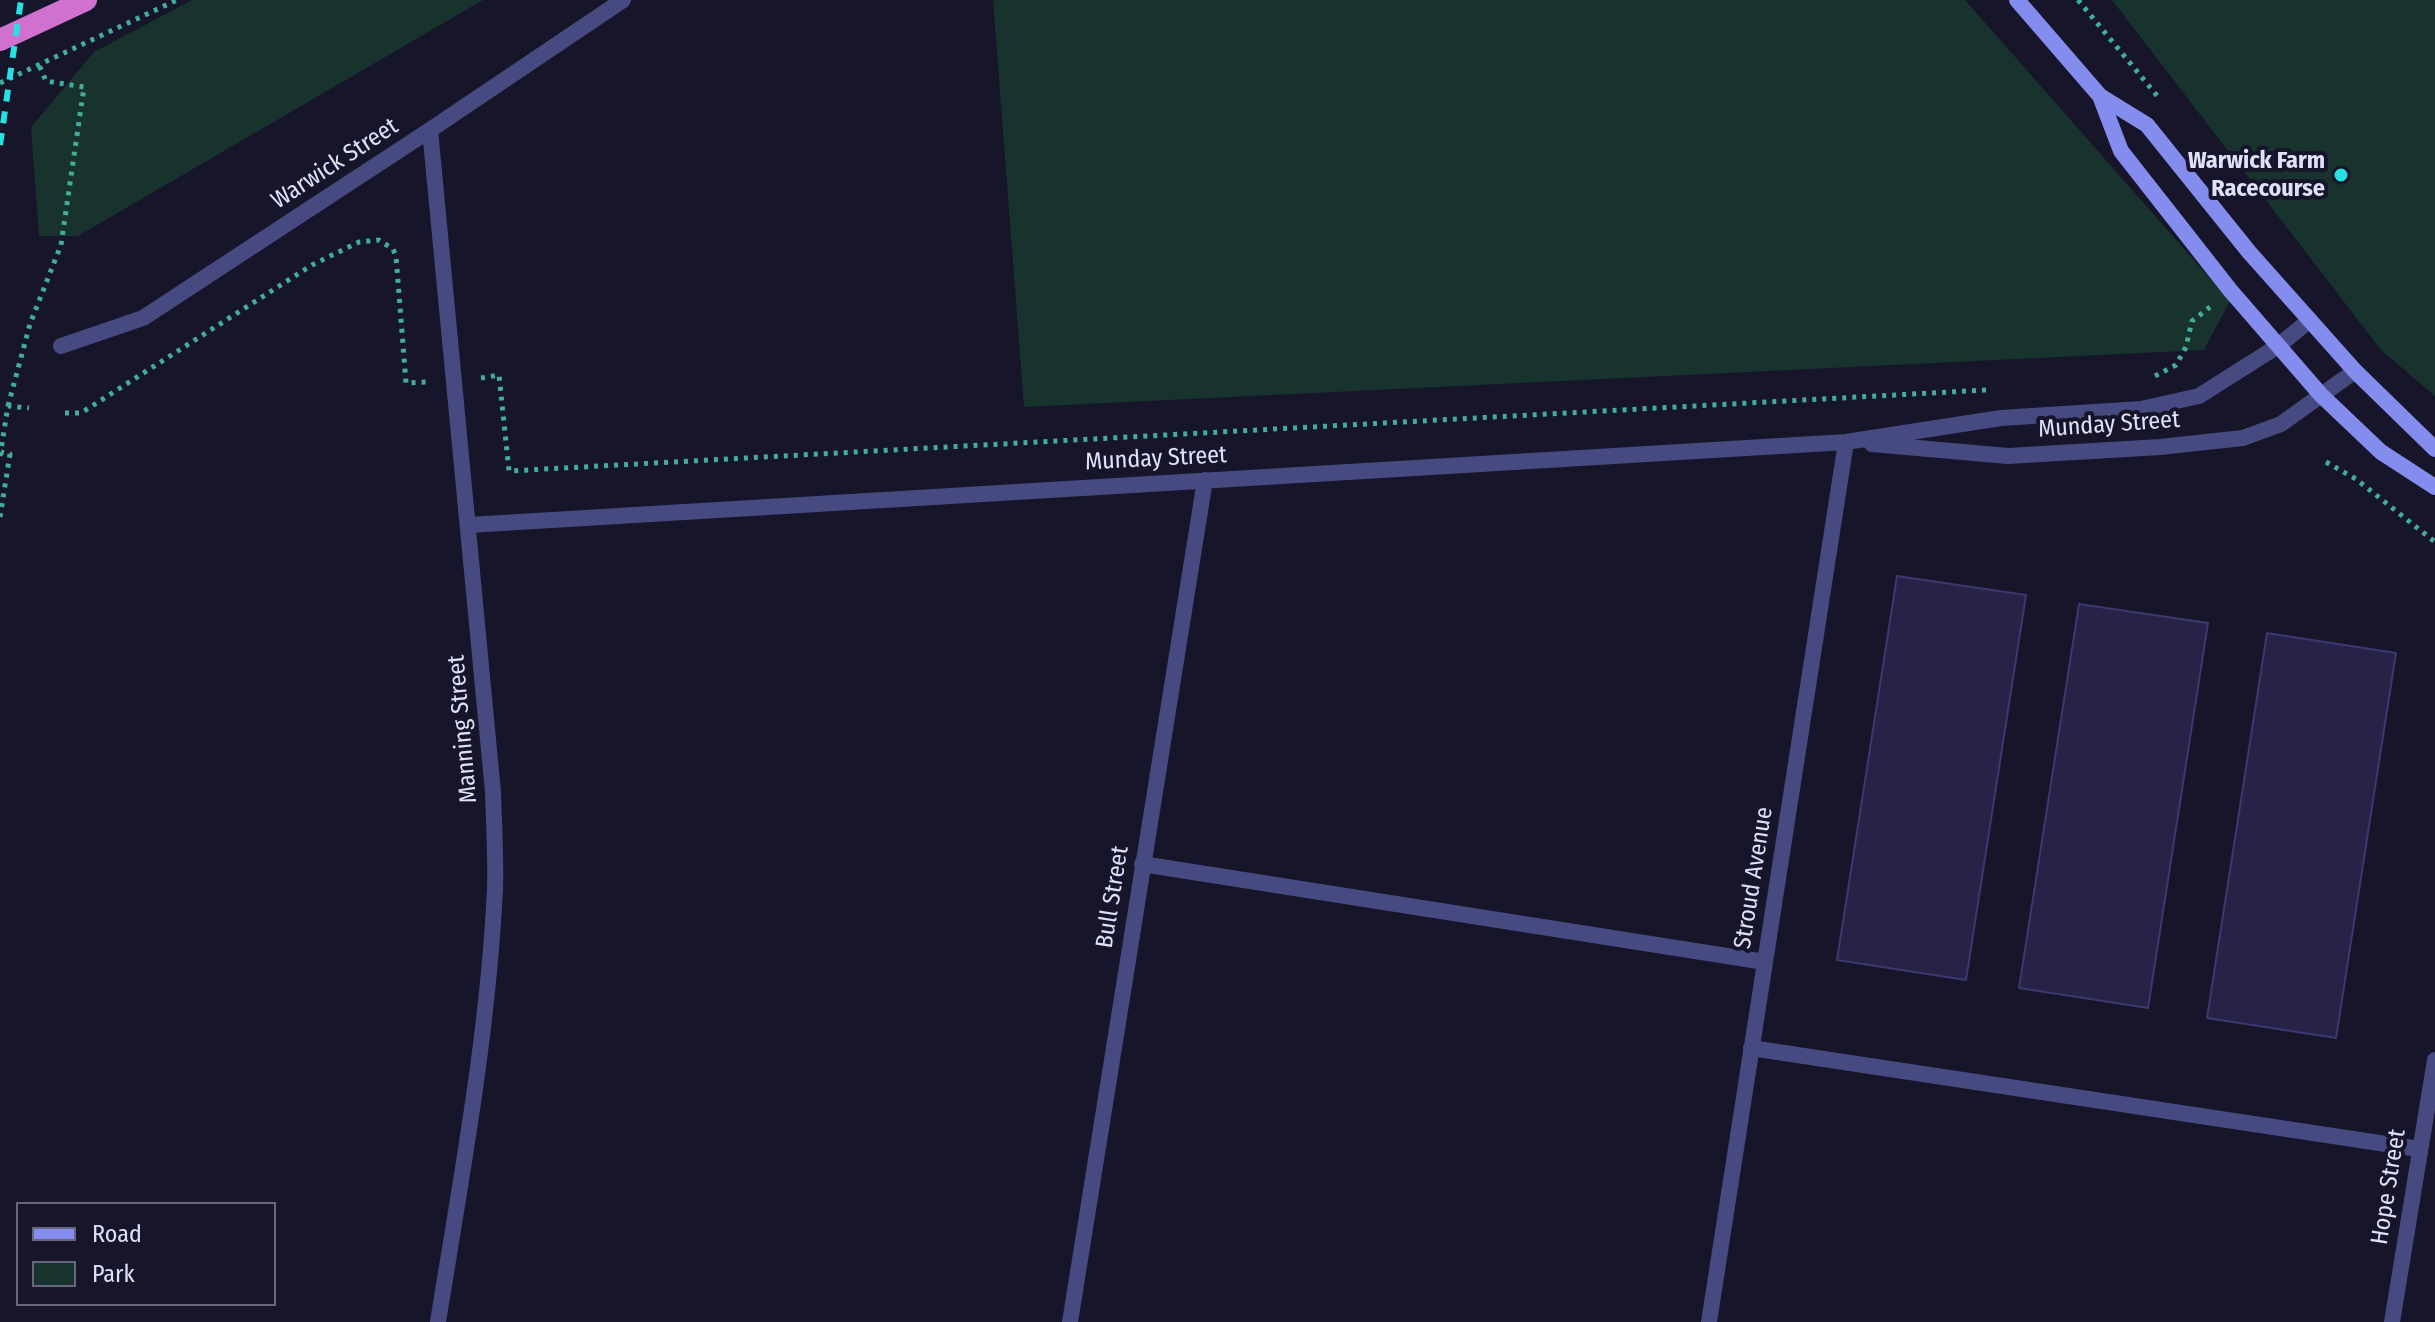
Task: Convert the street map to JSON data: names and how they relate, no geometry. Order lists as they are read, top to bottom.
{
  "streets": {
    "street": [
      "Warwick Street",
      "Munday Street",
      "Manning Street",
      "Stroud Avenue",
      "Bull Street",
      "Hope Street"
    ]
  },
  "crossings": [
    ["Warwick Street", "Manning Street"],
    ["Munday Street", "Manning Street"],
    ["Munday Street", "Stroud Avenue"],
    ["Munday Street", "Bull Street"]
  ],
  "places": ["Warwick Farm Racecourse"],
  "legend": ["Road", "Park"]
}
